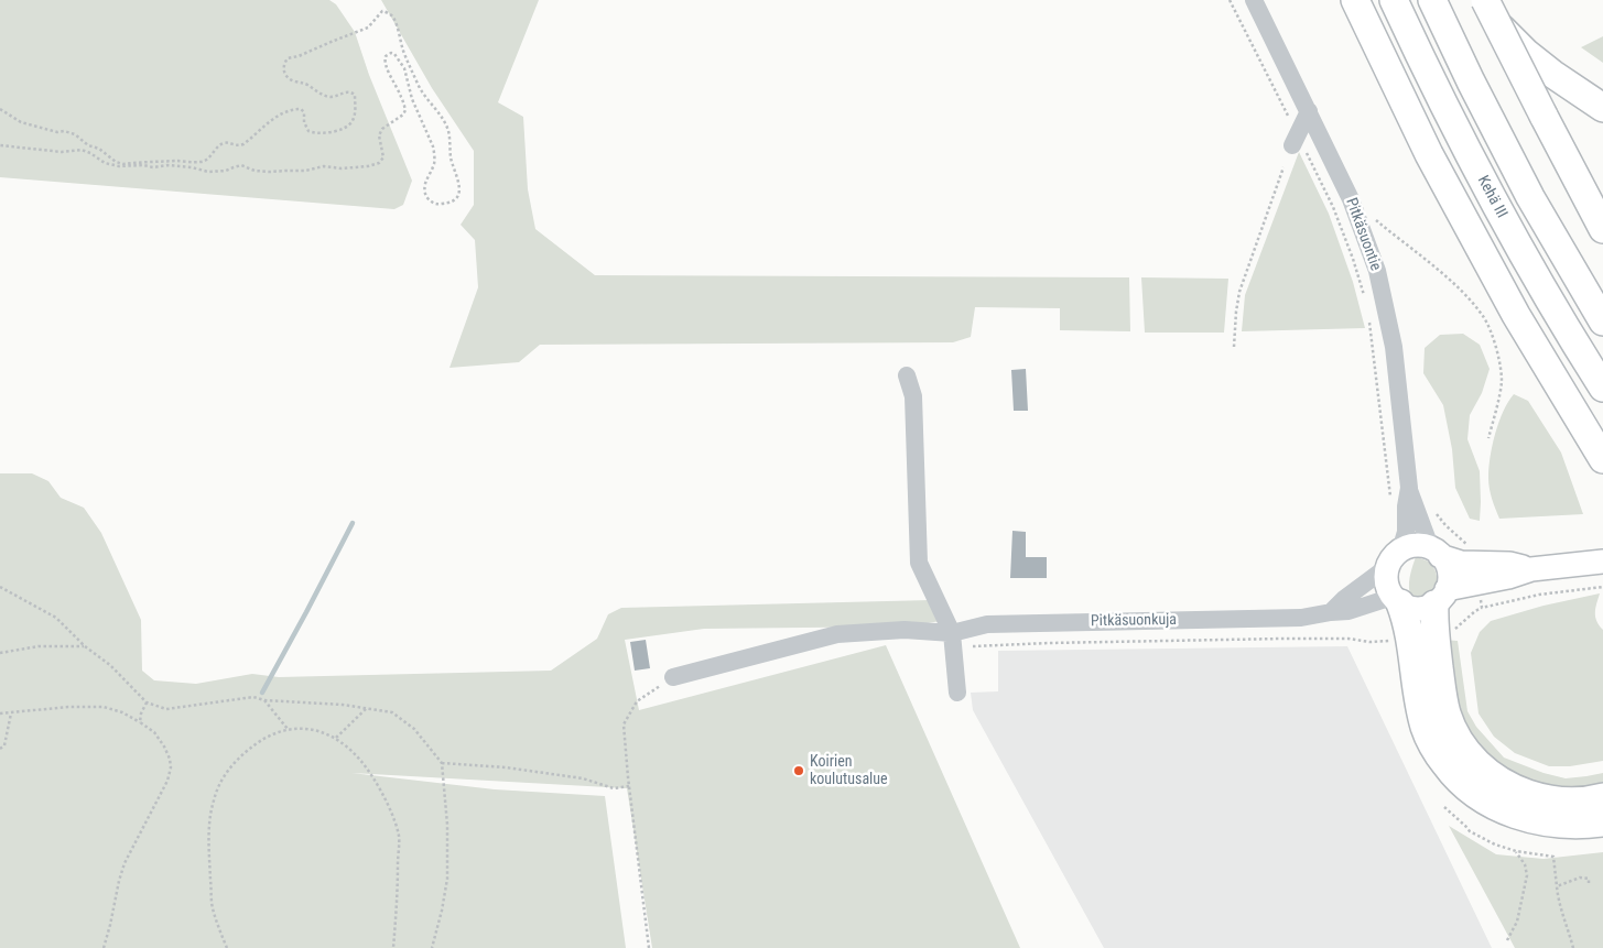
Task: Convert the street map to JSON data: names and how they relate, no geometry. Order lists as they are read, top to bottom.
{
  "streets": {
    "highway": ["Kehä III"],
    "street": ["Pitkäsuontie", "Pitkäsuonkuja"]
  },
  "crossings": [
    ["Pitkäsuontie", "Pitkäsuonkuja"]
  ],
  "places": ["Koirien koulutusalue"]
}
